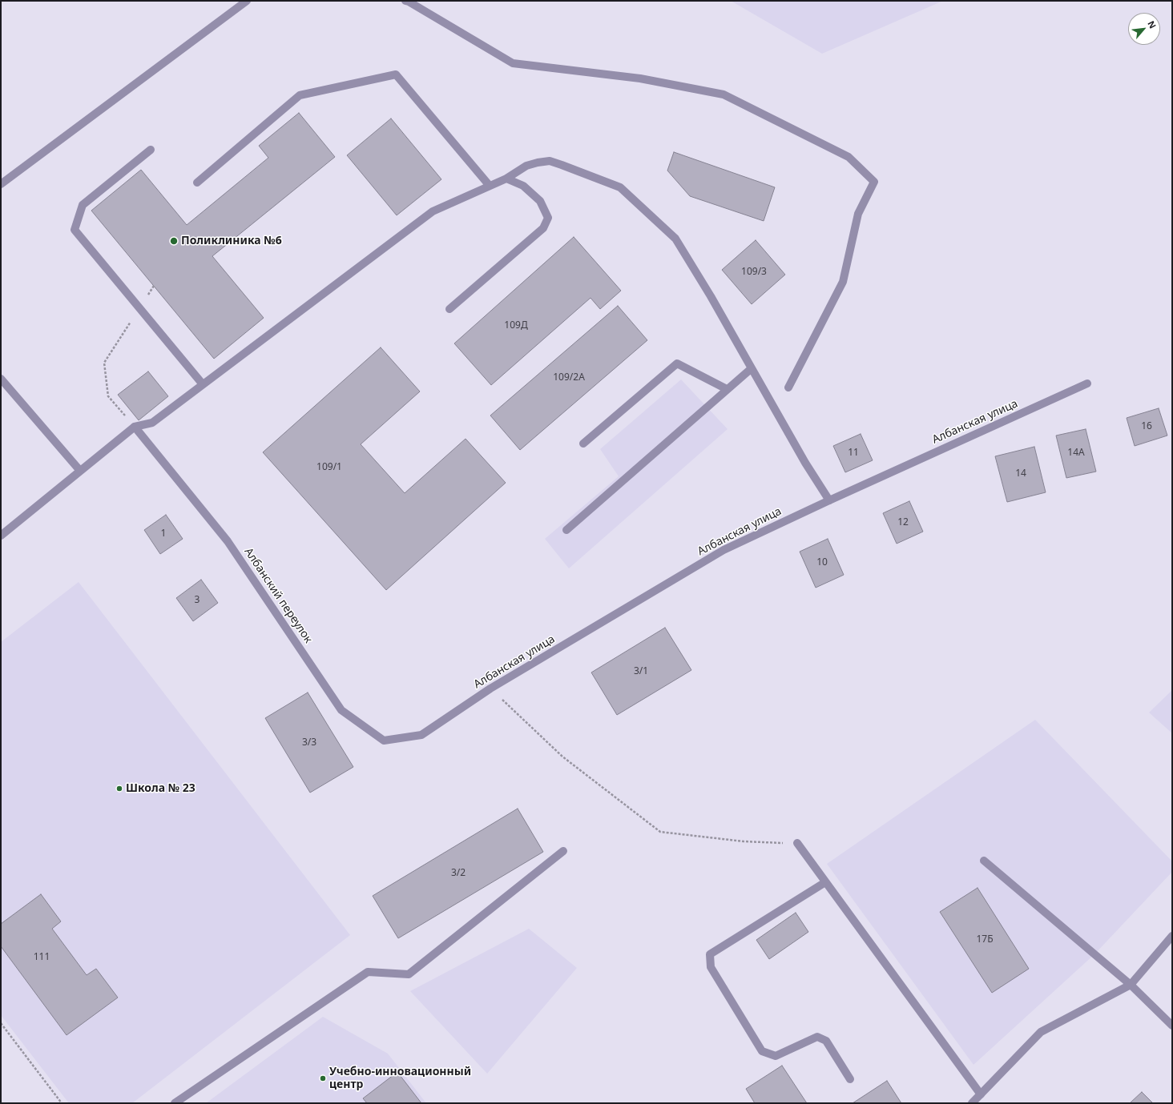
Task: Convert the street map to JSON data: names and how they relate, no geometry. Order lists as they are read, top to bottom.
{
  "streets": {
    "street": ["Албанская улица", "Албанский переулок"]
  },
  "crossings": [
    ["Албанская улица", "Албанский переулок"]
  ],
  "places": ["Поликлиника №6", "Школа № 23", "Учебно-инновационный центр"],
  "house_numbers": [
    "109/3",
    "109Д",
    "109/2А",
    "16",
    "11",
    "14А",
    "109/1",
    "14",
    "12",
    "1",
    "10",
    "3",
    "3/1",
    "3/3",
    "3/2",
    "17Б",
    "111"
  ],
  "north": "top right"
}
